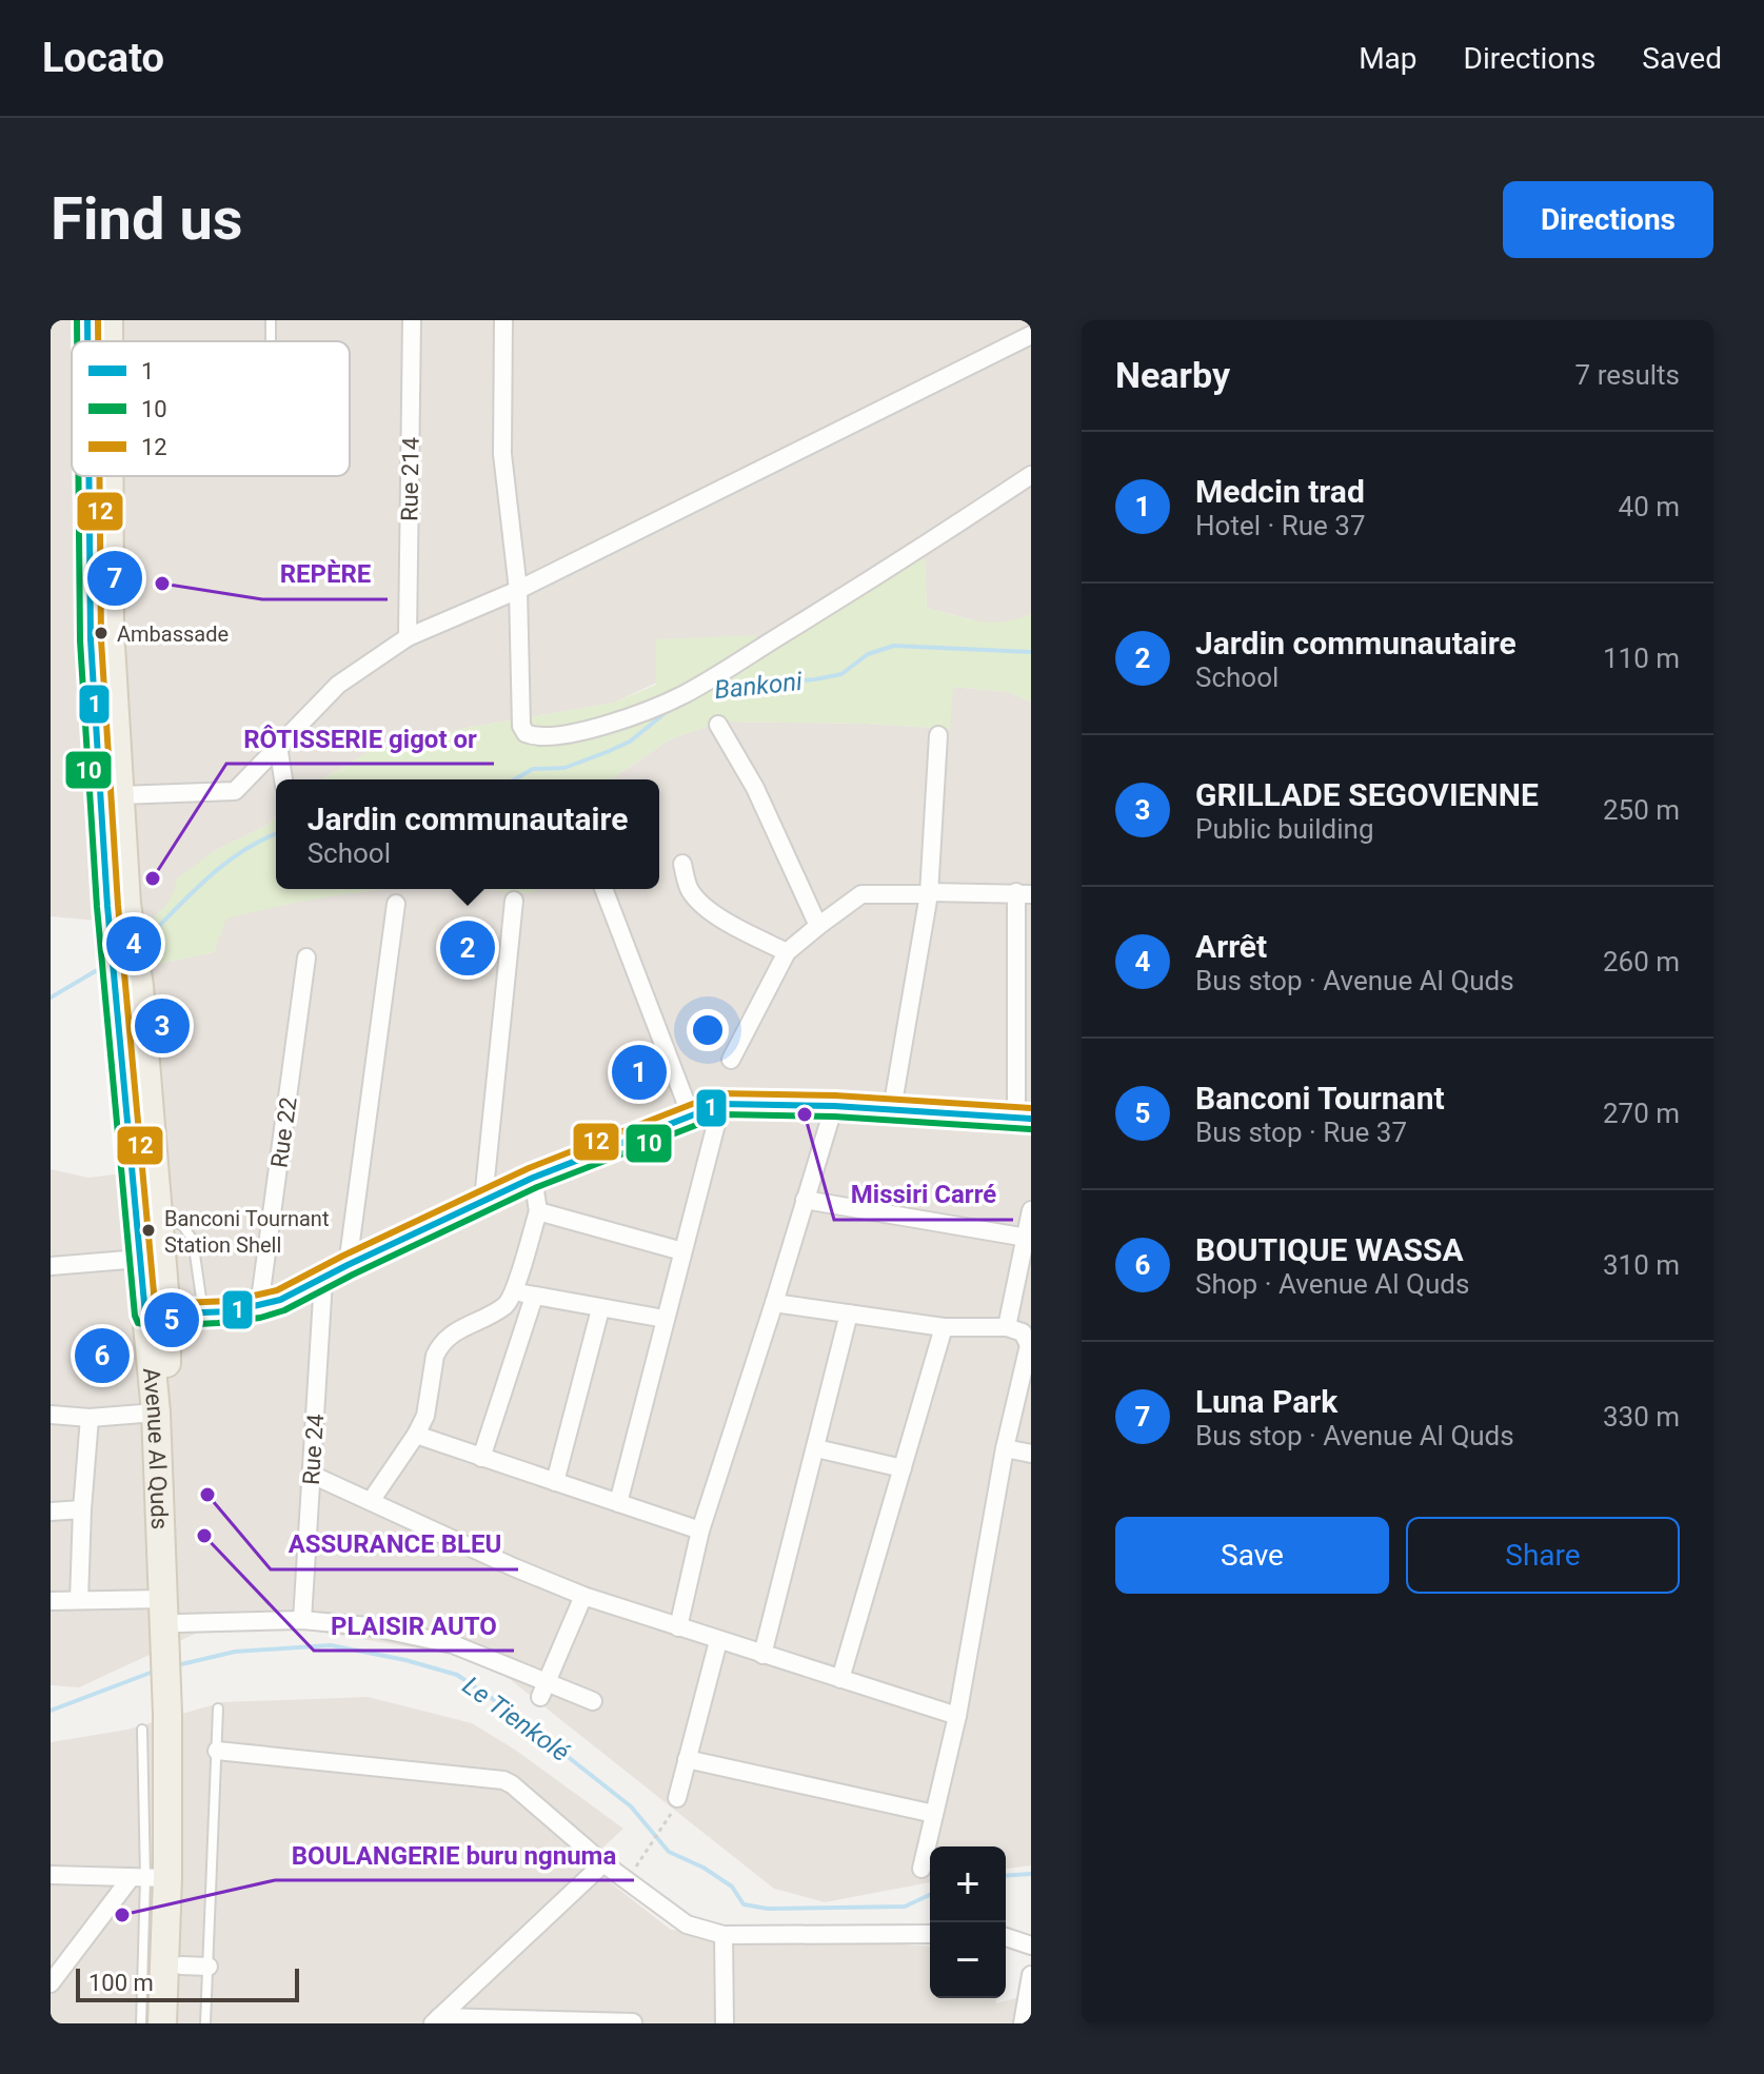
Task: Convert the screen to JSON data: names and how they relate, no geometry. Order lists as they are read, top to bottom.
{
  "streets": {
    "main road": ["Avenue Al Quds"],
    "street": ["Rue 214", "Rue 22", "Rue 24"]
  },
  "water": ["Bankoni", "Le Tienkolé"],
  "places": [
    "REPÈRE",
    "Ambassade",
    "RÔTISSERIE gigot or",
    "Missiri Carré",
    "Banconi Tournant Station Shell",
    "ASSURANCE BLEU",
    "PLAISIR AUTO",
    "BOULANGERIE buru ngnuma"
  ],
  "lines": ["transit line 1", "transit line 10", "transit line 12"],
  "legend": ["1", "10", "12"],
  "scale_bar": "100 m",
  "page": {
    "header": "Locato",
    "nav": ["Map", "Directions", "Saved"],
    "buttons": [
      "Directions",
      ["Save", "Share"]
    ],
    "title": "Find us",
    "heading": ["Nearby", "7 results"],
    "list": [
      {
        "mark": "1",
        "name": "Medcin trad",
        "note": "Hotel · Rue 37",
        "value": "40 m"
      },
      {
        "mark": "2",
        "name": "Jardin communautaire",
        "note": "School",
        "value": "110 m"
      },
      {
        "mark": "3",
        "name": "GRILLADE SEGOVIENNE",
        "note": "Public building",
        "value": "250 m"
      },
      {
        "mark": "4",
        "name": "Arrêt",
        "note": "Bus stop · Avenue Al Quds",
        "value": "260 m"
      },
      {
        "mark": "5",
        "name": "Banconi Tournant",
        "note": "Bus stop · Rue 37",
        "value": "270 m"
      },
      {
        "mark": "6",
        "name": "BOUTIQUE WASSA",
        "note": "Shop · Avenue Al Quds",
        "value": "310 m"
      },
      {
        "mark": "7",
        "name": "Luna Park",
        "note": "Bus stop · Avenue Al Quds",
        "value": "330 m"
      }
    ],
    "pins": [
      "7",
      "4",
      "2",
      "3",
      "1",
      "5",
      "6"
    ],
    "popup": ["Jardin communautaire", "School"],
    "map_buttons": ["+", "−"],
    "scale": "100 m"
  }
}
